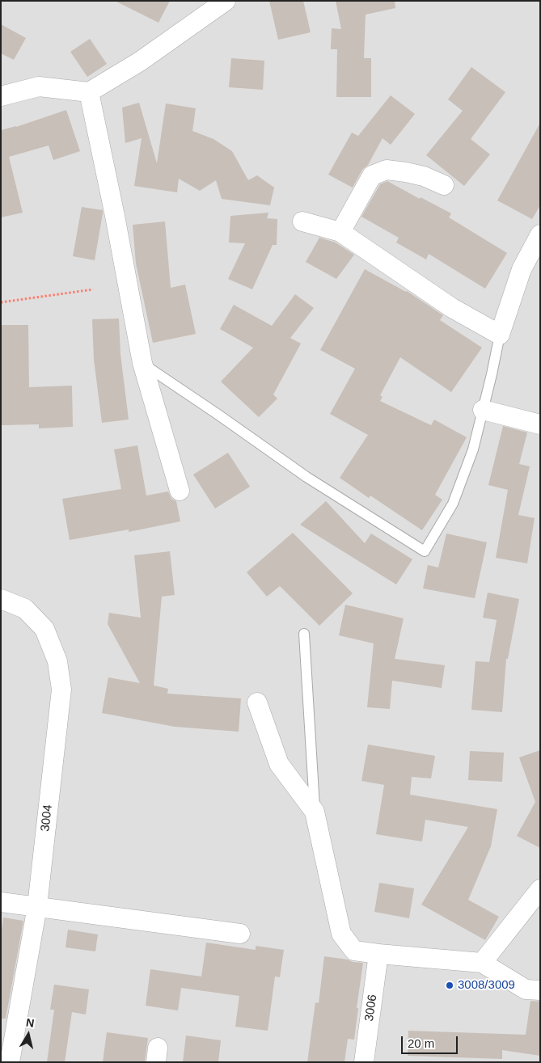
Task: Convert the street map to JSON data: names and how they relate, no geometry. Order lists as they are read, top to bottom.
{
  "streets": {
    "street": ["3004", "3006"]
  },
  "places": ["3008/3009"],
  "scale_bar": "20 m",
  "north": "top"
}
